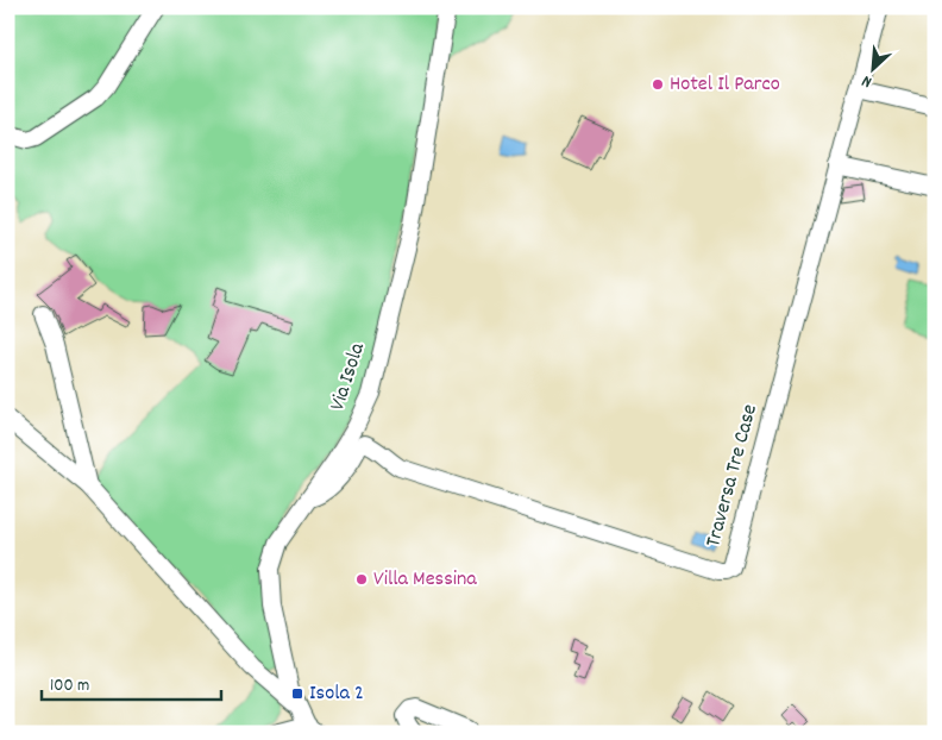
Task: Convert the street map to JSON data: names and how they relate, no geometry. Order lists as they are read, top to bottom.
{
  "streets": {
    "street": ["Via Isola", "Traversa Tre Case"]
  },
  "crossings": [
    ["Via Isola", "Traversa Tre Case"]
  ],
  "places": {
    "other": ["Hotel Il Parco", "Villa Messina"],
    "transit": ["Isola 2"]
  },
  "scale_bar": "100 m",
  "north": "bottom left"
}
